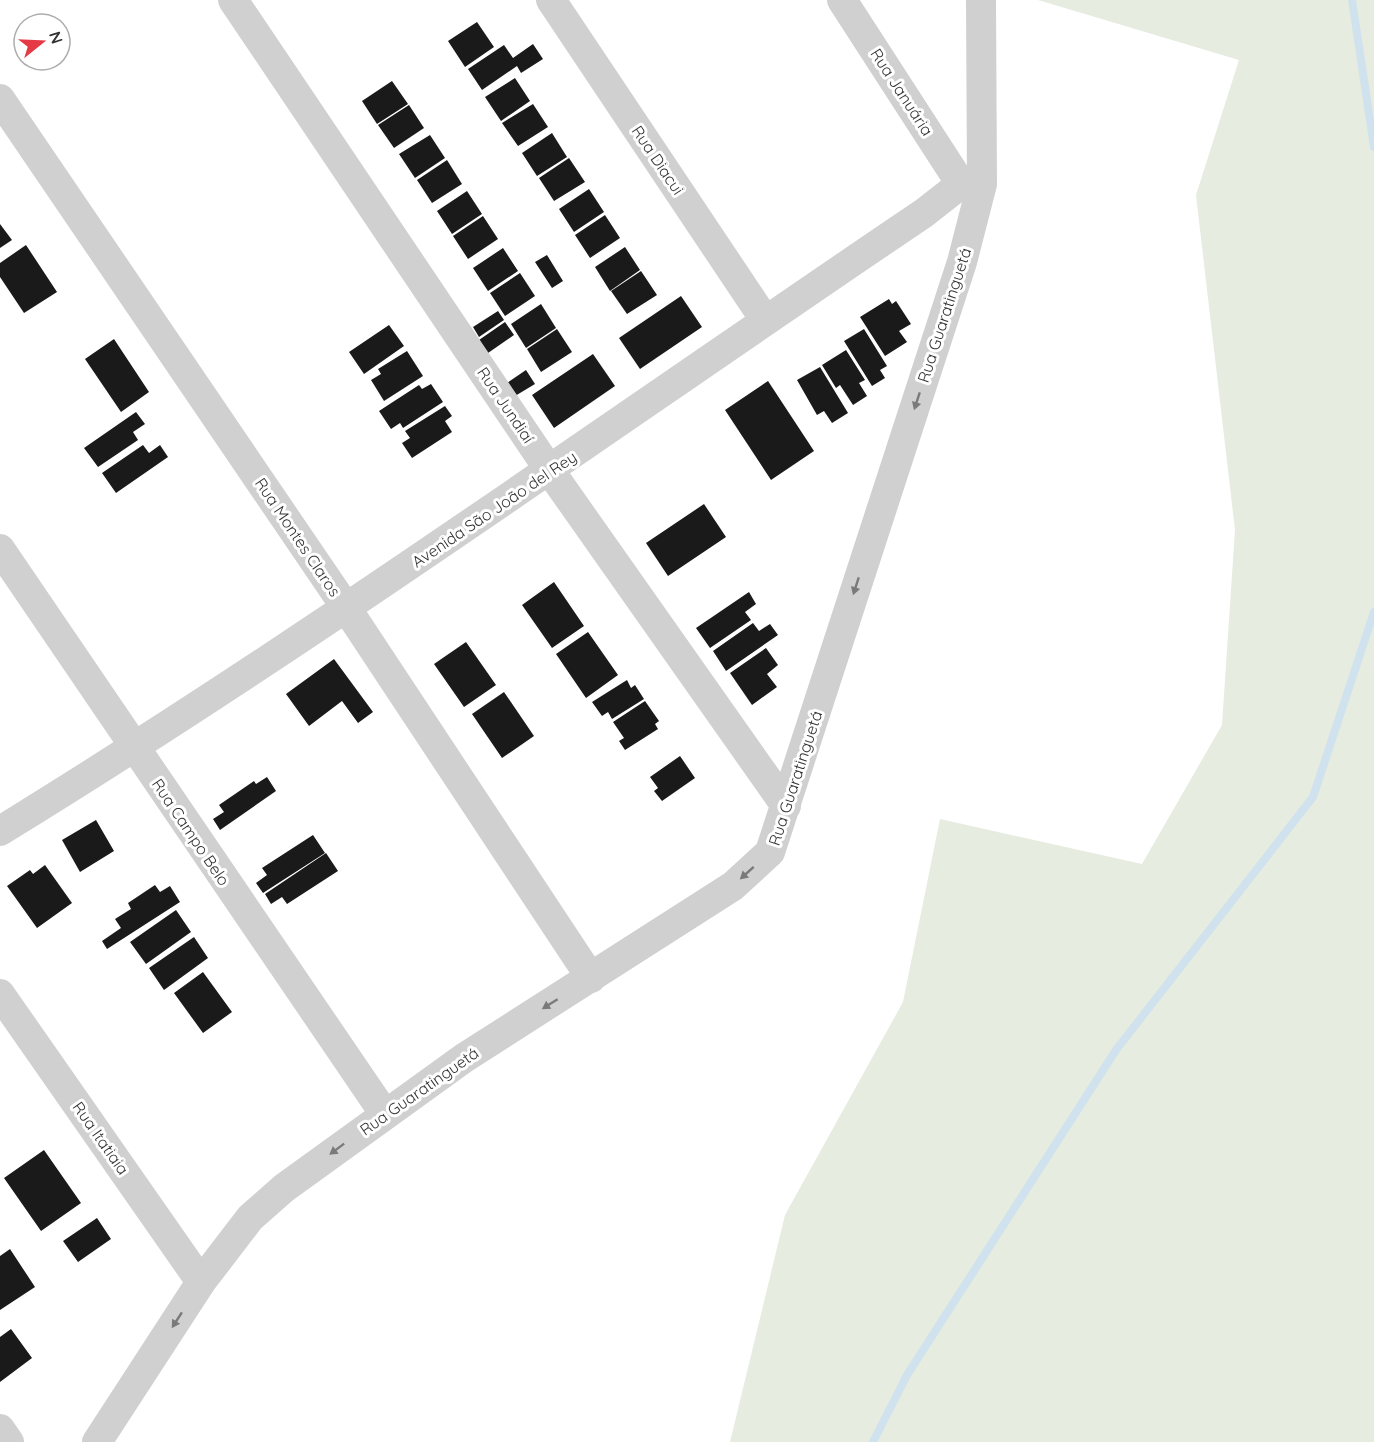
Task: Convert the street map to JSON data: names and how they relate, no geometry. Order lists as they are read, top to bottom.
{
  "streets": {
    "street": [
      "Rua Januária",
      "Rua Diacui",
      "Rua Guaratinguetá",
      "Rua Jundiaí",
      "Avenida São João del Rey",
      "Rua Montes Claros",
      "Rua Campo Belo",
      "Rua Itatiaia"
    ]
  },
  "crossings": [
    ["Rua Januária", "Rua Guaratinguetá"],
    ["Rua Januária", "Avenida São João del Rey"],
    ["Rua Diacui", "Avenida São João del Rey"],
    ["Rua Guaratinguetá", "Rua Jundiaí"],
    ["Rua Guaratinguetá", "Avenida São João del Rey"],
    ["Rua Guaratinguetá", "Rua Montes Claros"],
    ["Rua Guaratinguetá", "Rua Campo Belo"],
    ["Rua Guaratinguetá", "Rua Itatiaia"],
    ["Rua Jundiaí", "Avenida São João del Rey"],
    ["Avenida São João del Rey", "Rua Montes Claros"],
    ["Avenida São João del Rey", "Rua Campo Belo"]
  ],
  "one_way": ["Rua Guaratinguetá"],
  "north": "right"
}
